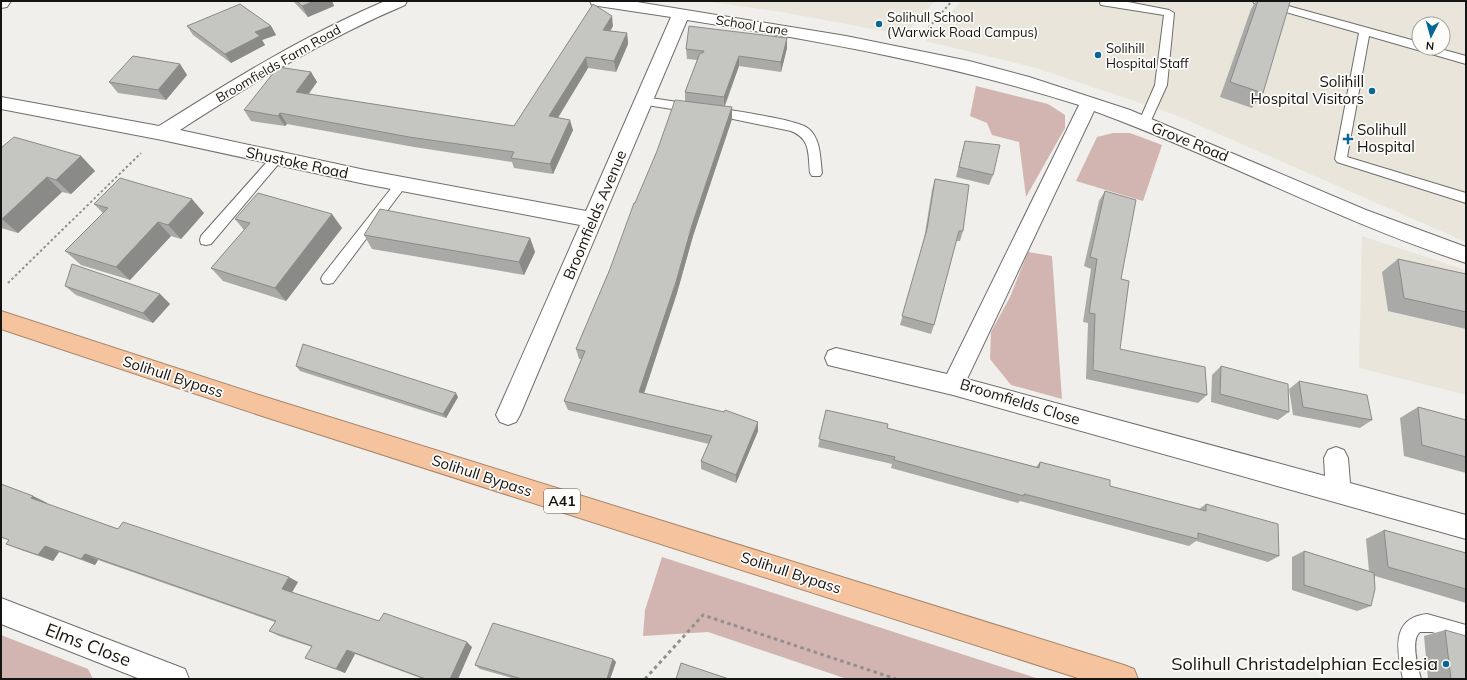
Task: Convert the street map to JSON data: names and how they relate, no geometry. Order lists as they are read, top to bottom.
{
  "streets": {
    "highway": ["Solihull Bypass", "A41"],
    "street": [
      "School Lane",
      "Broomfields Farm Road",
      "Grove Road",
      "Shustoke Road",
      "Broomfields Avenue",
      "Broomfields Close",
      "Elms Close"
    ]
  },
  "crossings": [
    ["School Lane", "Grove Road"],
    ["School Lane", "Broomfields Avenue"],
    ["Broomfields Farm Road", "Shustoke Road"],
    ["Grove Road", "Broomfields Close"],
    ["Shustoke Road", "Broomfields Avenue"]
  ],
  "places": {
    "other": [
      "Solihull School (Warwick Road Campus)",
      "Solihill Hospital Staff",
      "Solihill Hospital Visitors",
      "Solihull Christadelphian Ecclesia"
    ],
    "health": ["Solihull Hospital"]
  },
  "north": "bottom"
}
